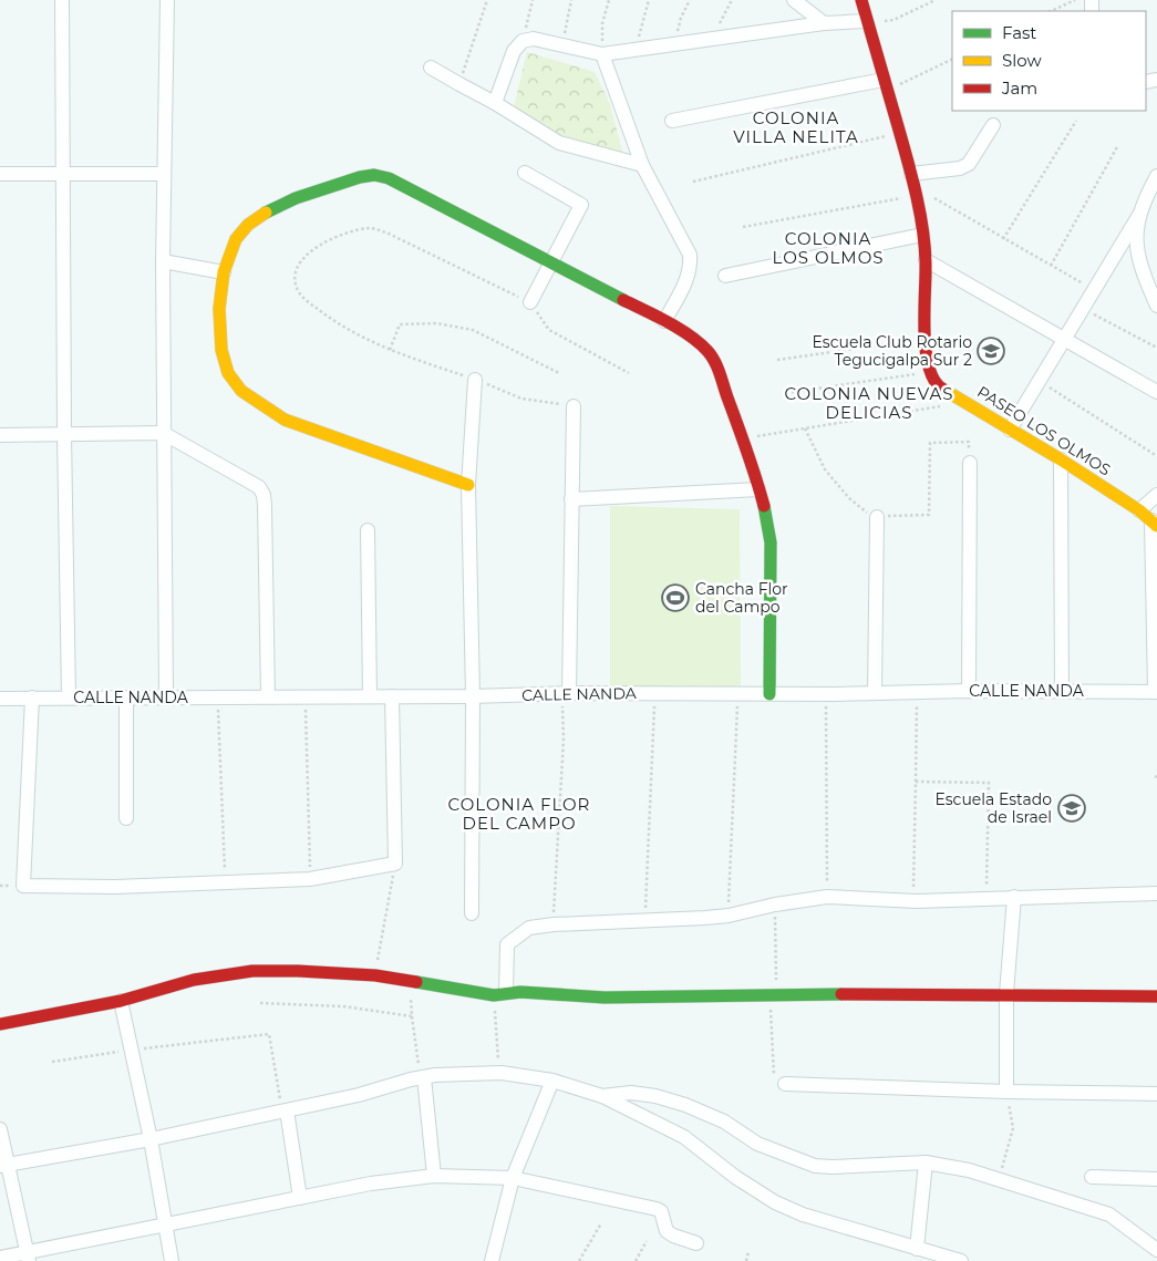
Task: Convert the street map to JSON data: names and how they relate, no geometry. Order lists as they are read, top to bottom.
{
  "streets": {
    "street": ["PASEO LOS OLMOS", "CALLE NANDA"]
  },
  "districts": [
    "COLONIA VILLA NELITA",
    "COLONIA LOS OLMOS",
    "COLONIA NUEVAS DELICIAS",
    "COLONIA FLOR DEL CAMPO"
  ],
  "places": {
    "school or university": ["Escuela Club Rotario Tegucigalpa Sur 2", "Escuela Estado de Israel"],
    "sports": ["Cancha Flor del Campo"]
  },
  "legend": ["Fast", "Slow", "Jam"]
}
